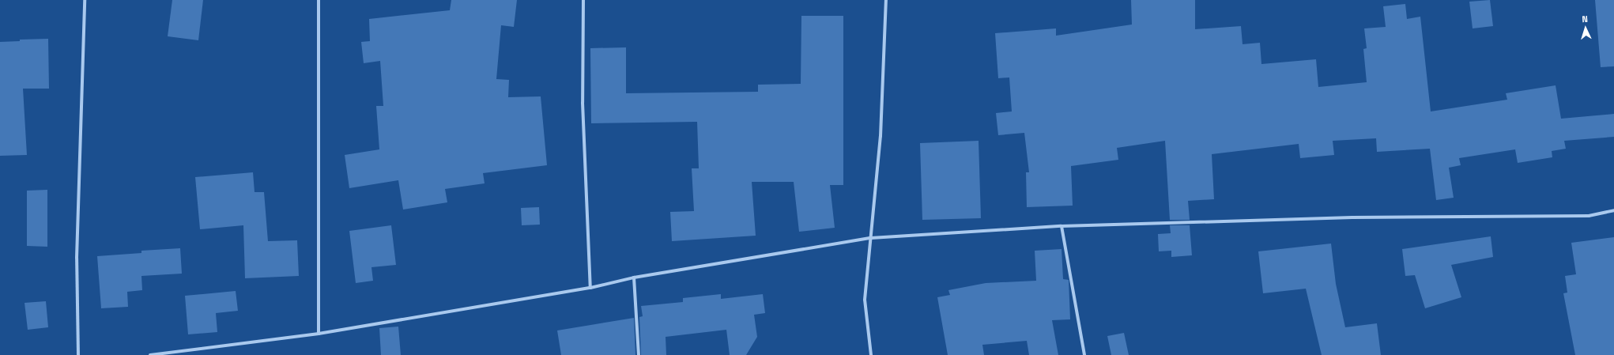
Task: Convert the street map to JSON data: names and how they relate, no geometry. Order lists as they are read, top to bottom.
{
  "north": "top"
}
